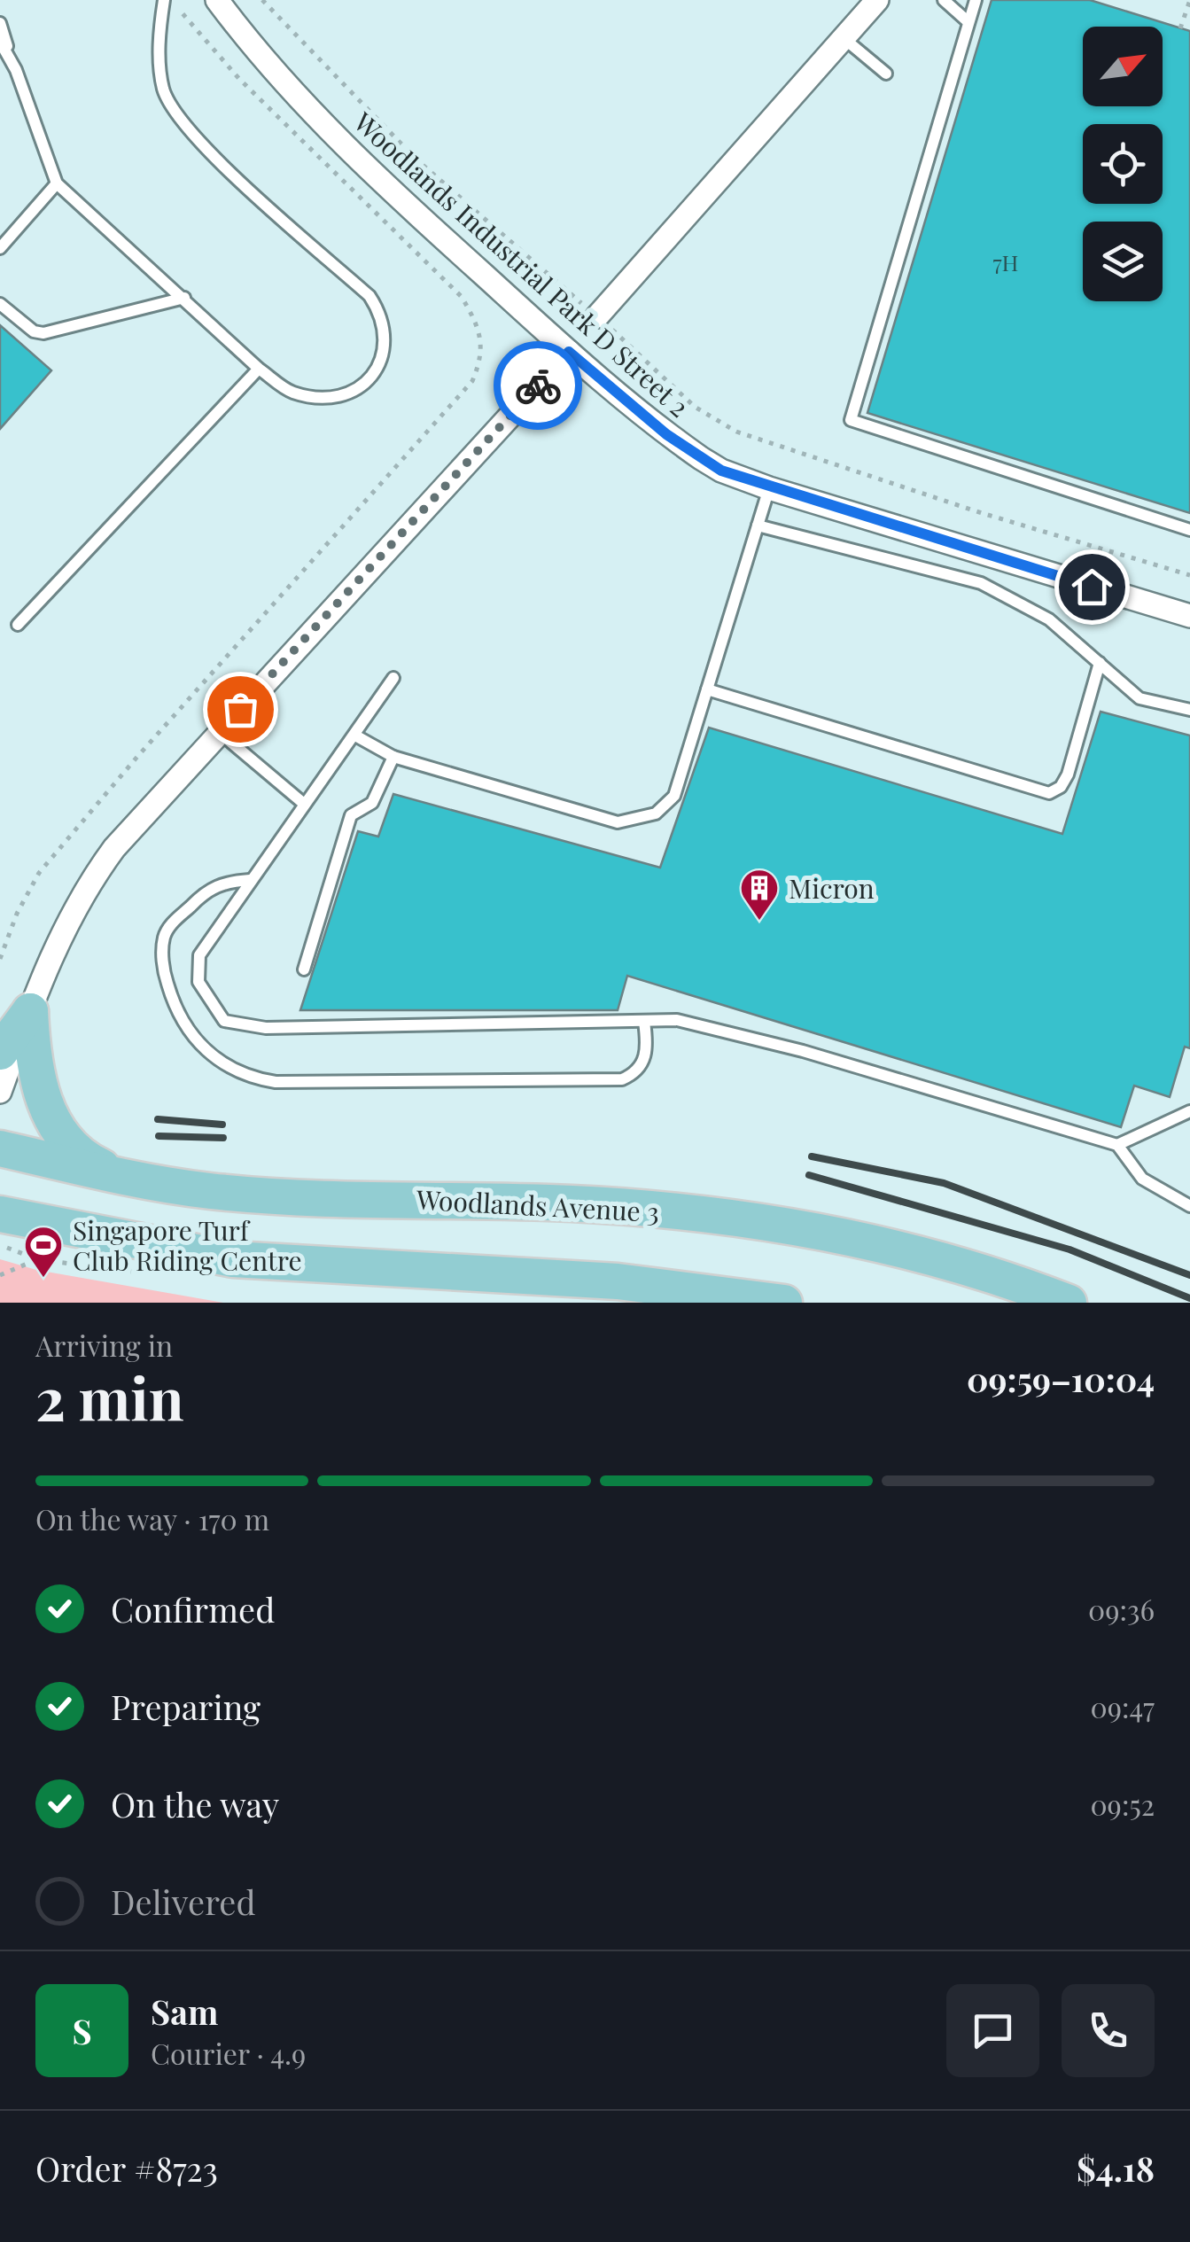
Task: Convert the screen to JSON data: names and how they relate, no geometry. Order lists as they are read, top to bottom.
{
  "streets": {
    "main road": ["Woodlands Avenue 3"],
    "street": ["Woodlands Industrial Park D Street 2"]
  },
  "places": {
    "building": ["Micron"],
    "sports": ["Singapore Turf Club Riding Centre"]
  },
  "house_numbers": ["7H"],
  "north": "top right",
  "page": {
    "heading": ["2 min", "Arriving in", "09:59–10:04"],
    "panel": [
      "Sam",
      "Courier · 4.9",
      "Order #8723",
      "$4.18"
    ],
    "bar": "On the way · 170 m",
    "list": [
      ["Confirmed", "09:36"],
      ["Preparing", "09:47"],
      ["On the way", "09:52"],
      "Delivered"
    ],
    "round": "S"
  }
}
